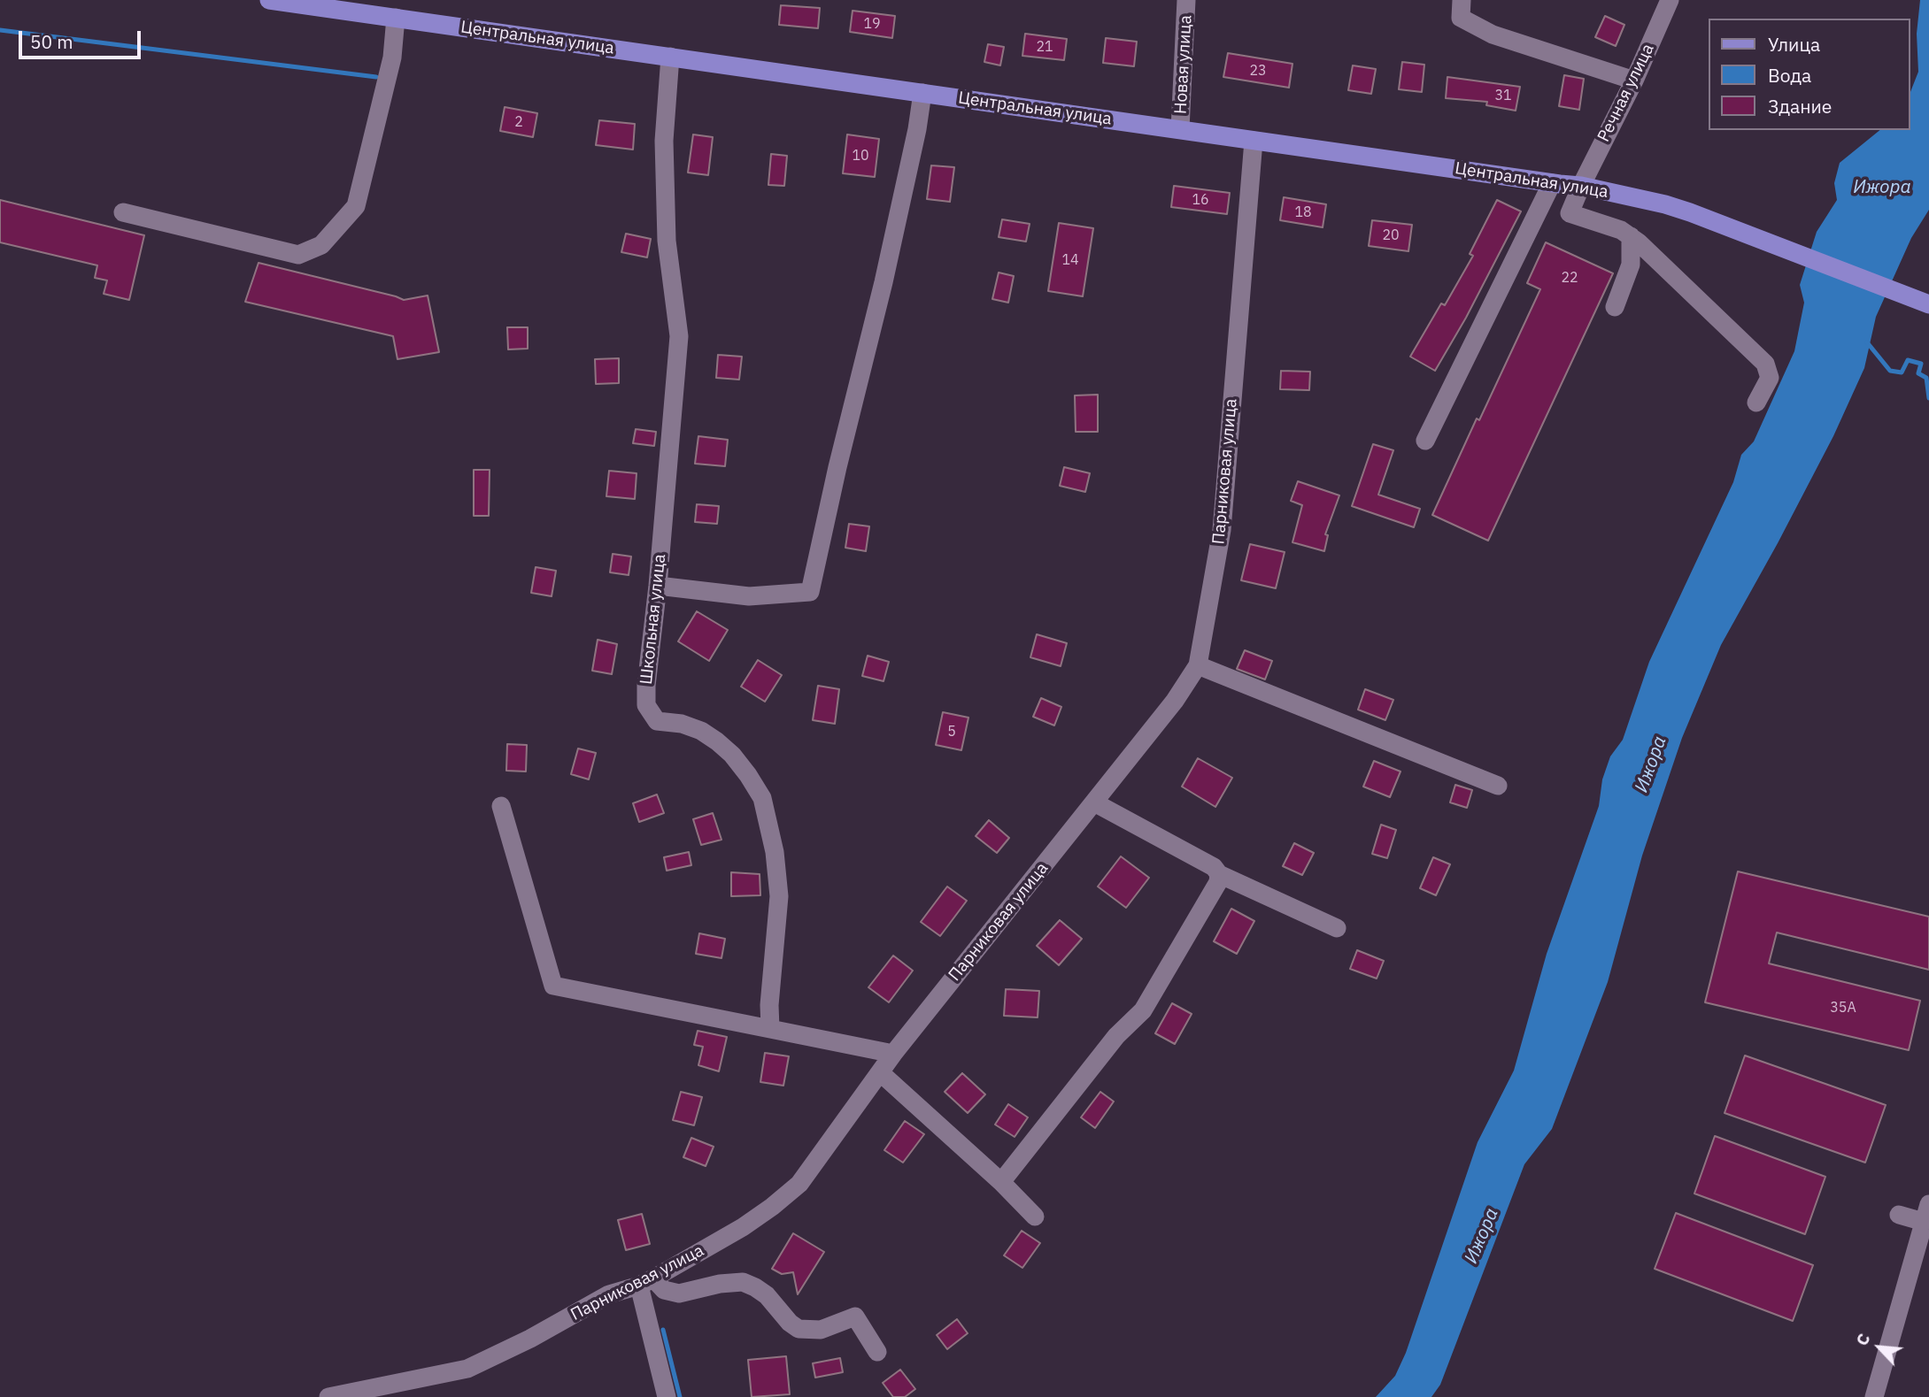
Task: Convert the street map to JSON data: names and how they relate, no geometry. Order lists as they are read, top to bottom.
{
  "streets": {
    "main road": ["Центральная улица"],
    "street": [
      "Новая улица",
      "Речная улица",
      "Парниковая улица",
      "Школьная улица"
    ]
  },
  "crossings": [
    ["Центральная улица", "Новая улица"],
    ["Центральная улица", "Речная улица"],
    ["Центральная улица", "Парниковая улица"],
    ["Центральная улица", "Школьная улица"]
  ],
  "water": ["Ижора"],
  "house_numbers": [
    "19",
    "21",
    "23",
    "31",
    "2",
    "10",
    "16",
    "18",
    "20",
    "14",
    "22",
    "5",
    "35А"
  ],
  "legend": ["Улица", "Вода", "Здание"],
  "scale_bar": "50 m",
  "north": "top left"
}
